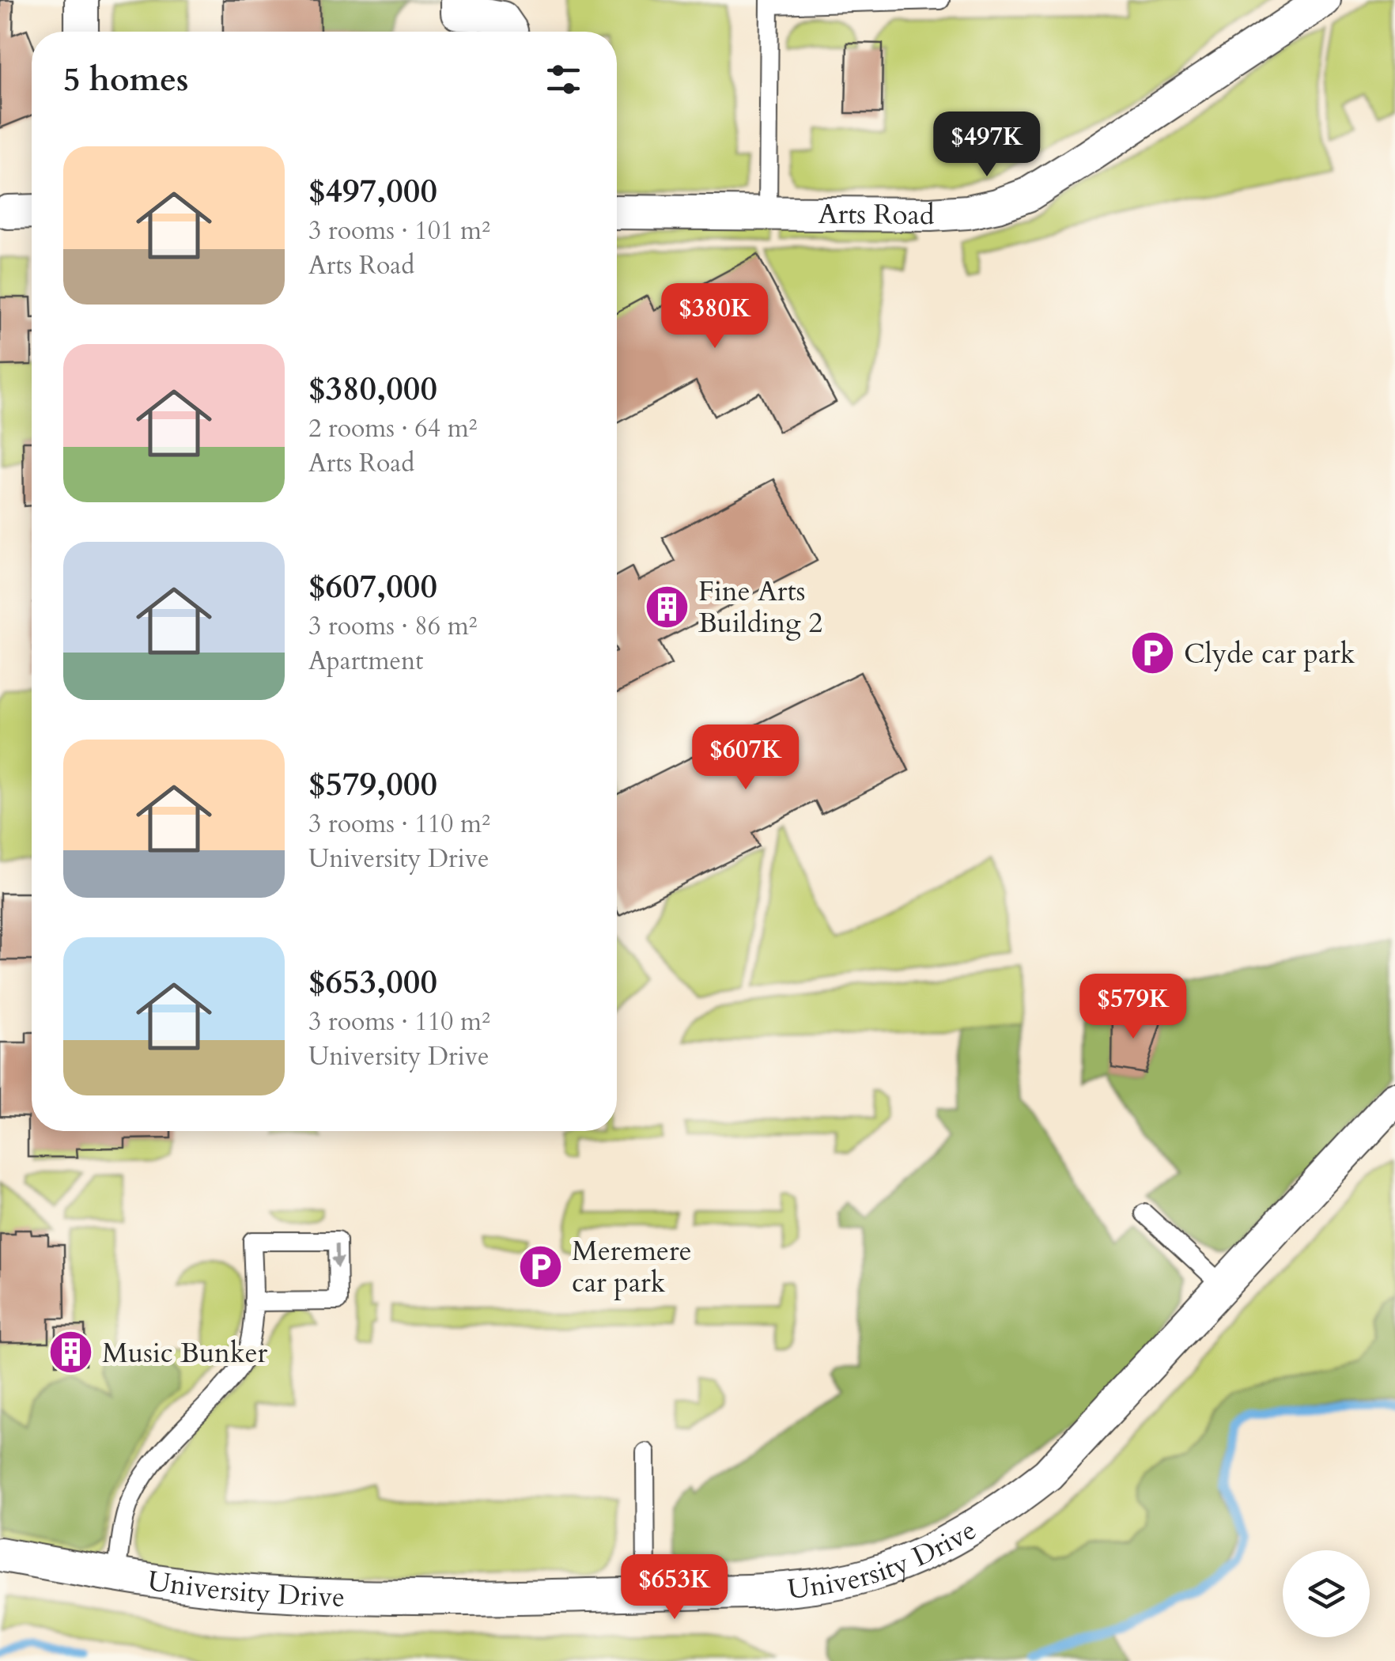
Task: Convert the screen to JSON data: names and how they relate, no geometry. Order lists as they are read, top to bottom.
{
  "streets": {
    "street": ["Arts Road", "University Drive"]
  },
  "places": {
    "building": ["Fine Arts Building 2", "Music Bunker"],
    "parking": ["Clyde car park", "Meremere car park"]
  },
  "page": {
    "heading": "5 homes",
    "price": [
      "$497K",
      "$380K",
      "$607K",
      "$579K",
      "$653K"
    ],
    "list": [
      {
        "name": "$497,000",
        "note": "3 rooms · 101 m² · Arts Road"
      },
      {
        "name": "$380,000",
        "note": "2 rooms · 64 m² · Arts Road"
      },
      {
        "name": "$607,000",
        "note": "3 rooms · 86 m² · Apartment"
      },
      {
        "name": "$579,000",
        "note": "3 rooms · 110 m² · University Drive"
      },
      {
        "name": "$653,000",
        "note": "3 rooms · 110 m² · University Drive"
      }
    ]
  }
}
